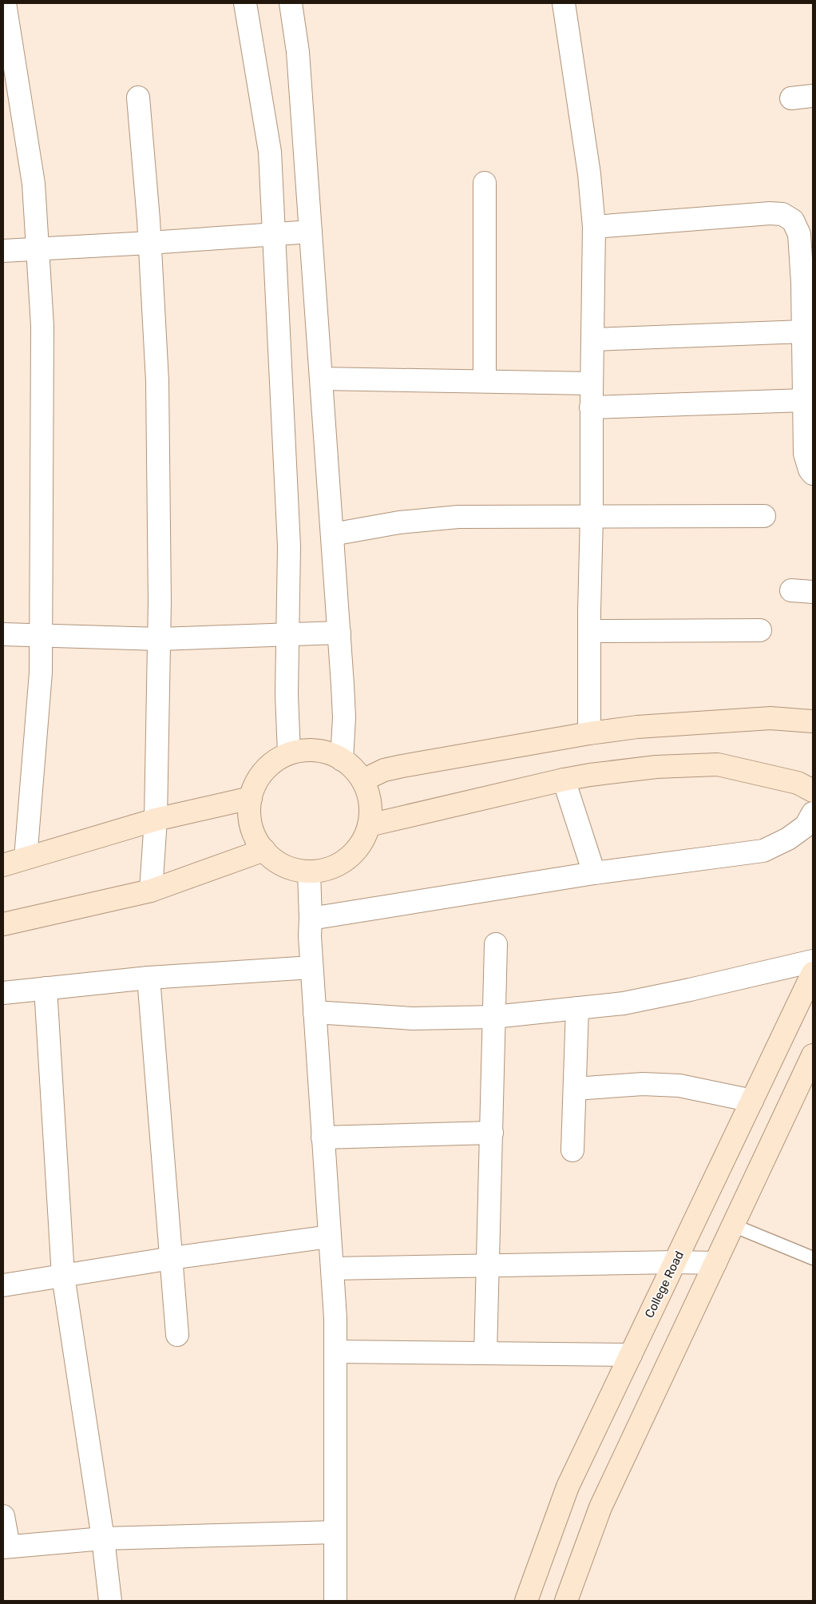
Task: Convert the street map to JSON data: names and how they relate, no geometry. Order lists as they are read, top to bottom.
{
  "streets": {
    "main road": ["College Road"]
  }
}
